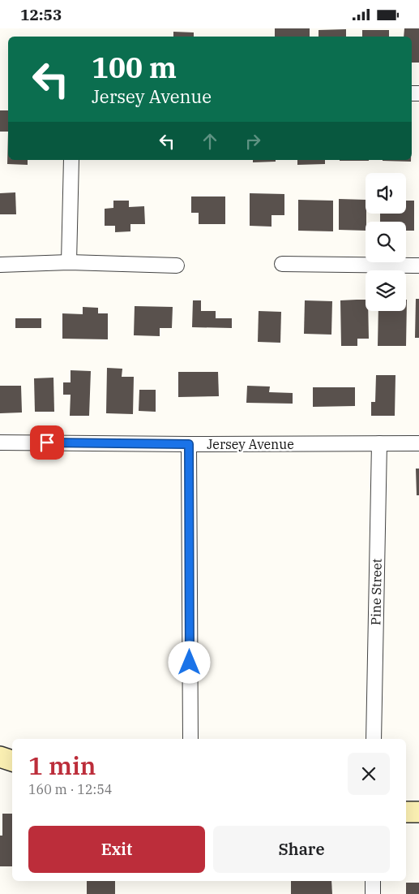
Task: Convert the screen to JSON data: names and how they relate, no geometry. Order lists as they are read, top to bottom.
{
  "streets": {
    "street": ["Jersey Avenue", "Pine Street"]
  },
  "crossings": [
    ["Jersey Avenue", "Pine Street"]
  ],
  "page": {
    "status": "12:53",
    "turn": ["100 m", "Jersey Avenue"],
    "heading": ["1 min", "160 m · 12:54"],
    "buttons": ["Exit", "Share"]
  }
}
